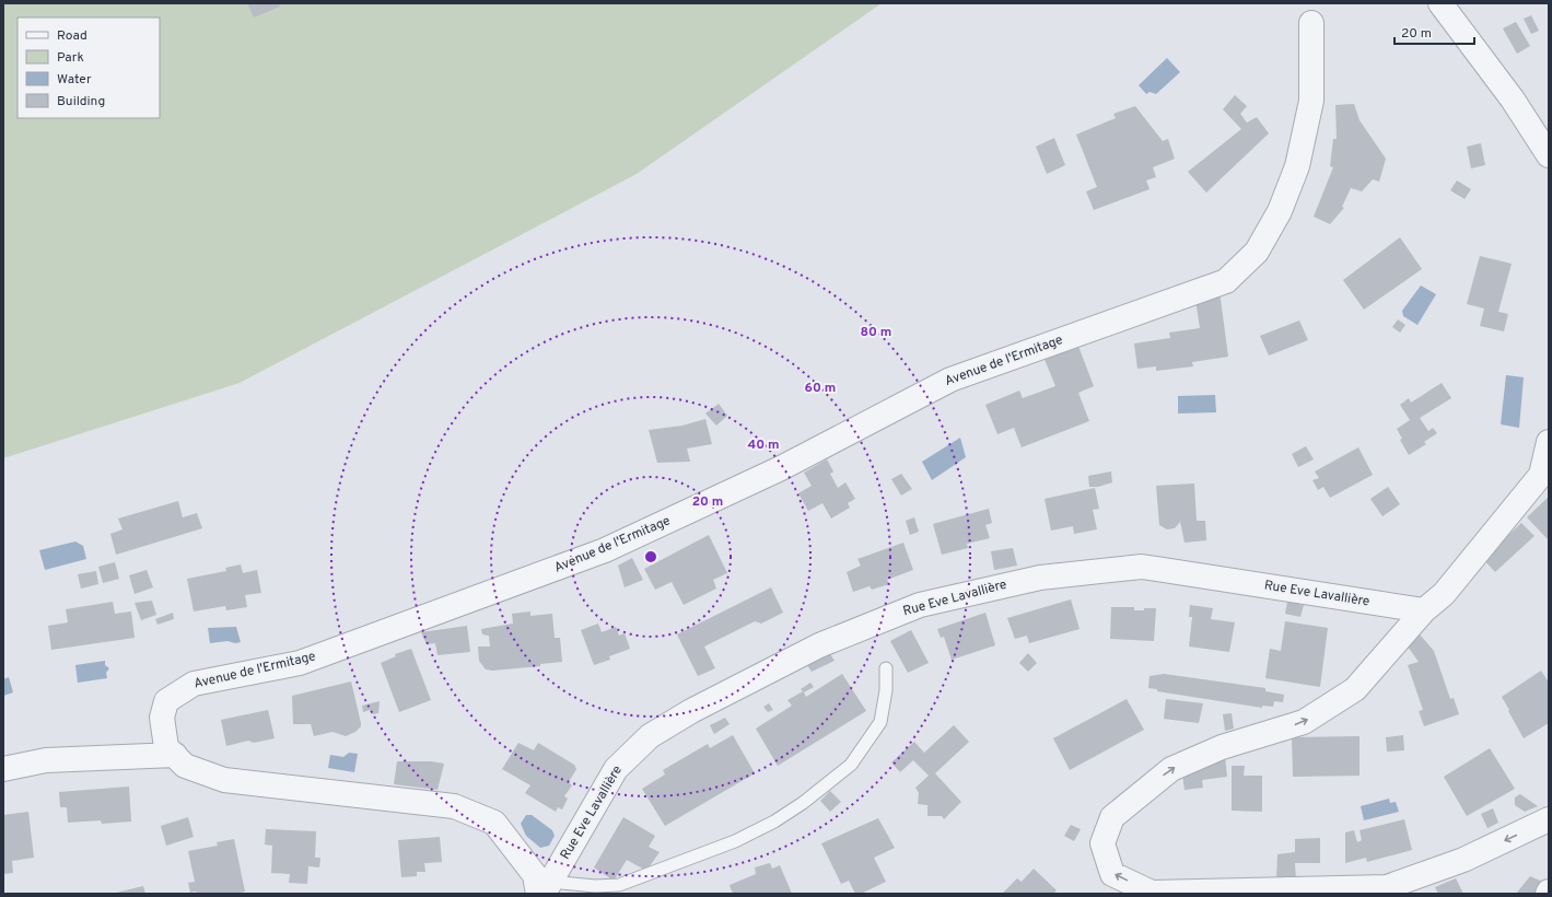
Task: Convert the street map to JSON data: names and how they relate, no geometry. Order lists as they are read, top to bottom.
{
  "streets": {
    "street": ["Avenue de l'Ermitage", "Rue Eve Lavallière"]
  },
  "crossings": [
    ["Avenue de l'Ermitage", "Rue Eve Lavallière"]
  ],
  "legend": [
    "Road",
    "Park",
    "Water",
    "Building"
  ],
  "scale_bar": "20 m",
  "rings": [
    "80 m",
    "60 m",
    "40 m",
    "20 m"
  ]
}
